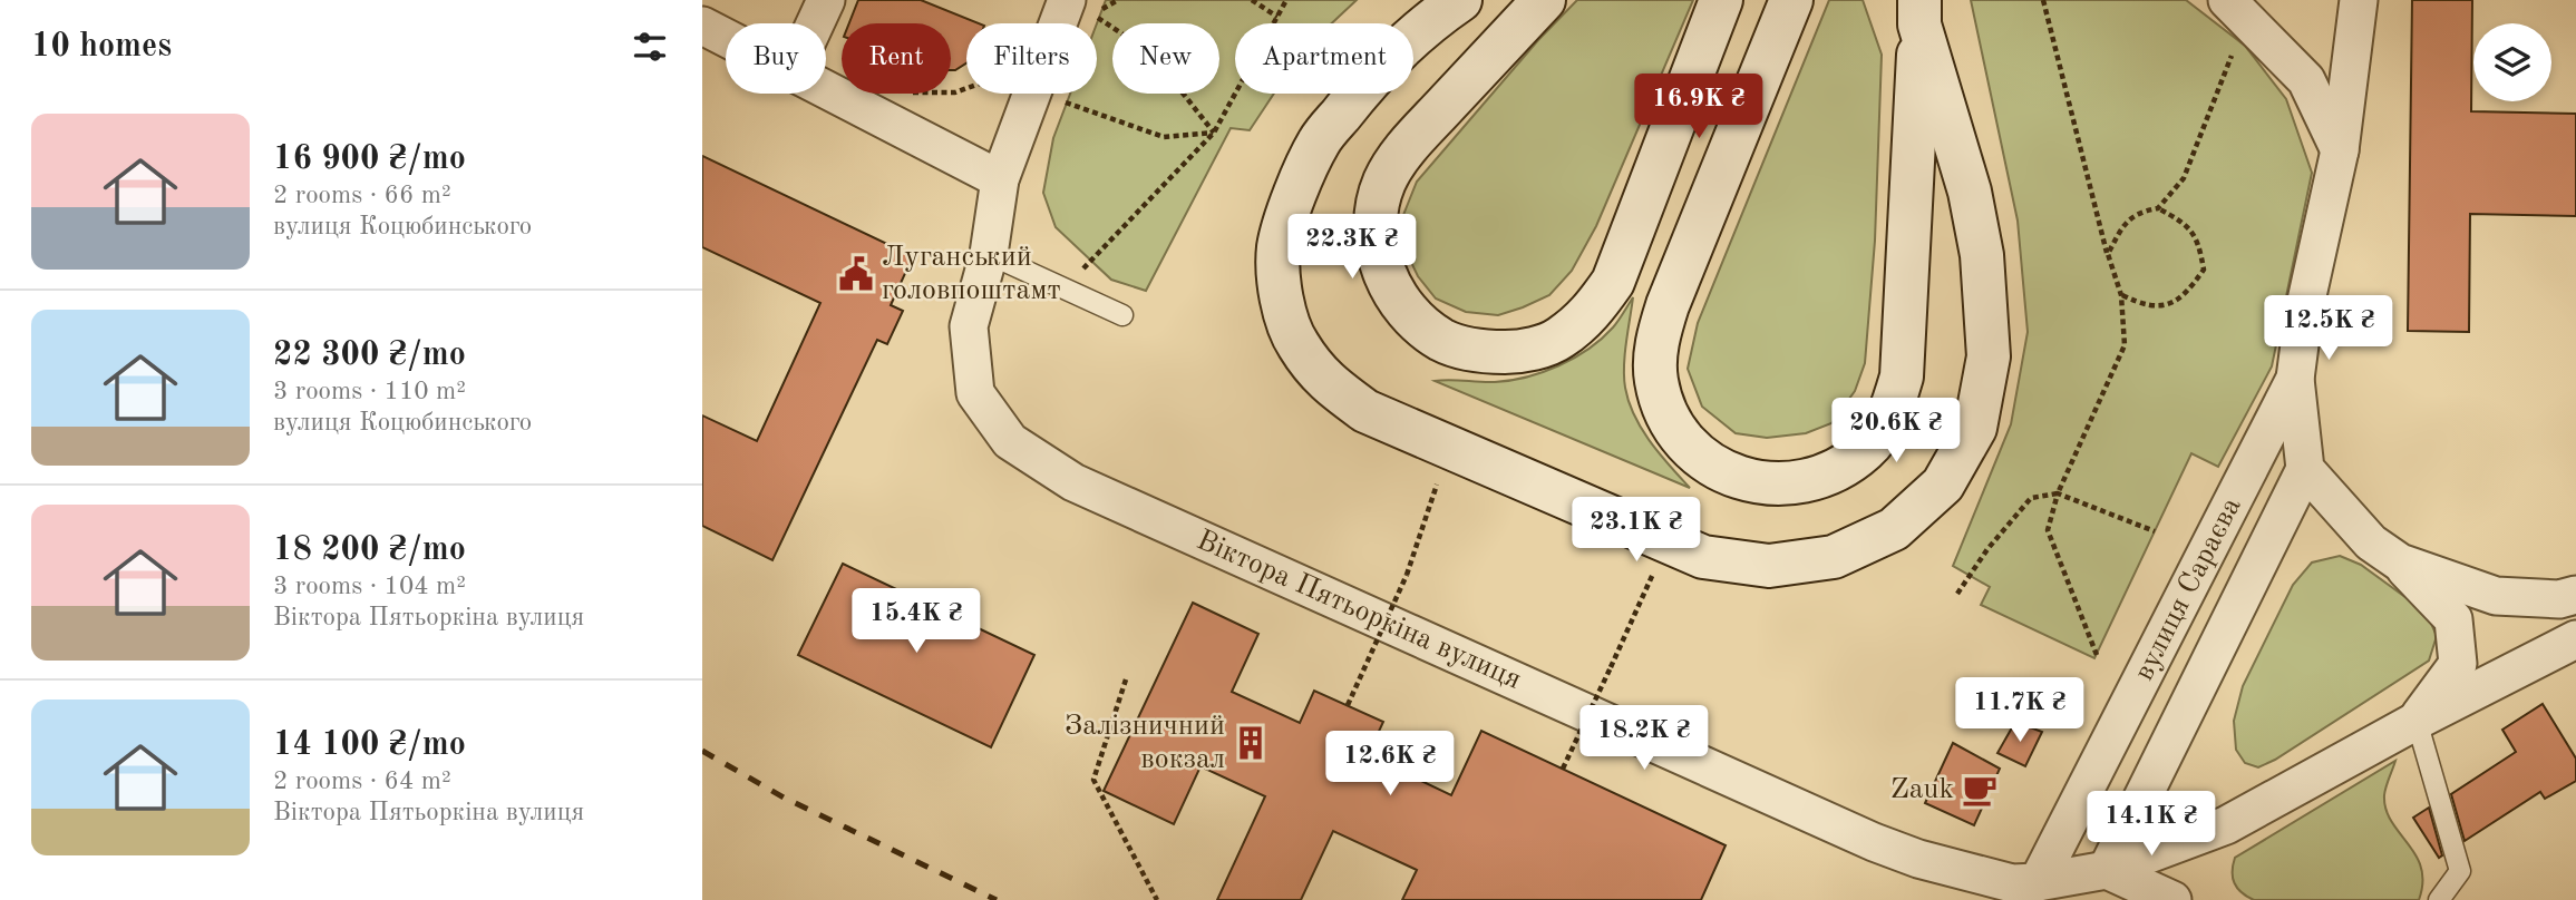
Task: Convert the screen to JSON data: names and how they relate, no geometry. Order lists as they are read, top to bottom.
{
  "streets": {
    "street": ["вулиця Сараєва", "Віктора Пятьоркіна вулиця"]
  },
  "crossings": [
    ["вулиця Сараєва", "Віктора Пятьоркіна вулиця"]
  ],
  "places": {
    "public building": ["Луганський головпоштамт"],
    "building": ["Залізничний вокзал"],
    "cafe": ["Zauk"]
  },
  "page": {
    "heading": "10 homes",
    "chip": [
      "Buy",
      "Rent",
      "Filters",
      "New",
      "Apartment"
    ],
    "price": [
      "16.9K ₴",
      "22.3K ₴",
      "12.5K ₴",
      "20.6K ₴",
      "23.1K ₴",
      "15.4K ₴",
      "11.7K ₴",
      "18.2K ₴",
      "12.6K ₴",
      "14.1K ₴"
    ],
    "list": [
      {
        "name": "16 900 ₴/mo",
        "note": "2 rooms · 66 m² · вулиця Коцюбинського"
      },
      {
        "name": "22 300 ₴/mo",
        "note": "3 rooms · 110 m² · вулиця Коцюбинського"
      },
      {
        "name": "18 200 ₴/mo",
        "note": "3 rooms · 104 m² · Віктора Пятьоркіна вулиця"
      },
      {
        "name": "14 100 ₴/mo",
        "note": "2 rooms · 64 m² · Віктора Пятьоркіна вулиця"
      }
    ]
  }
}
